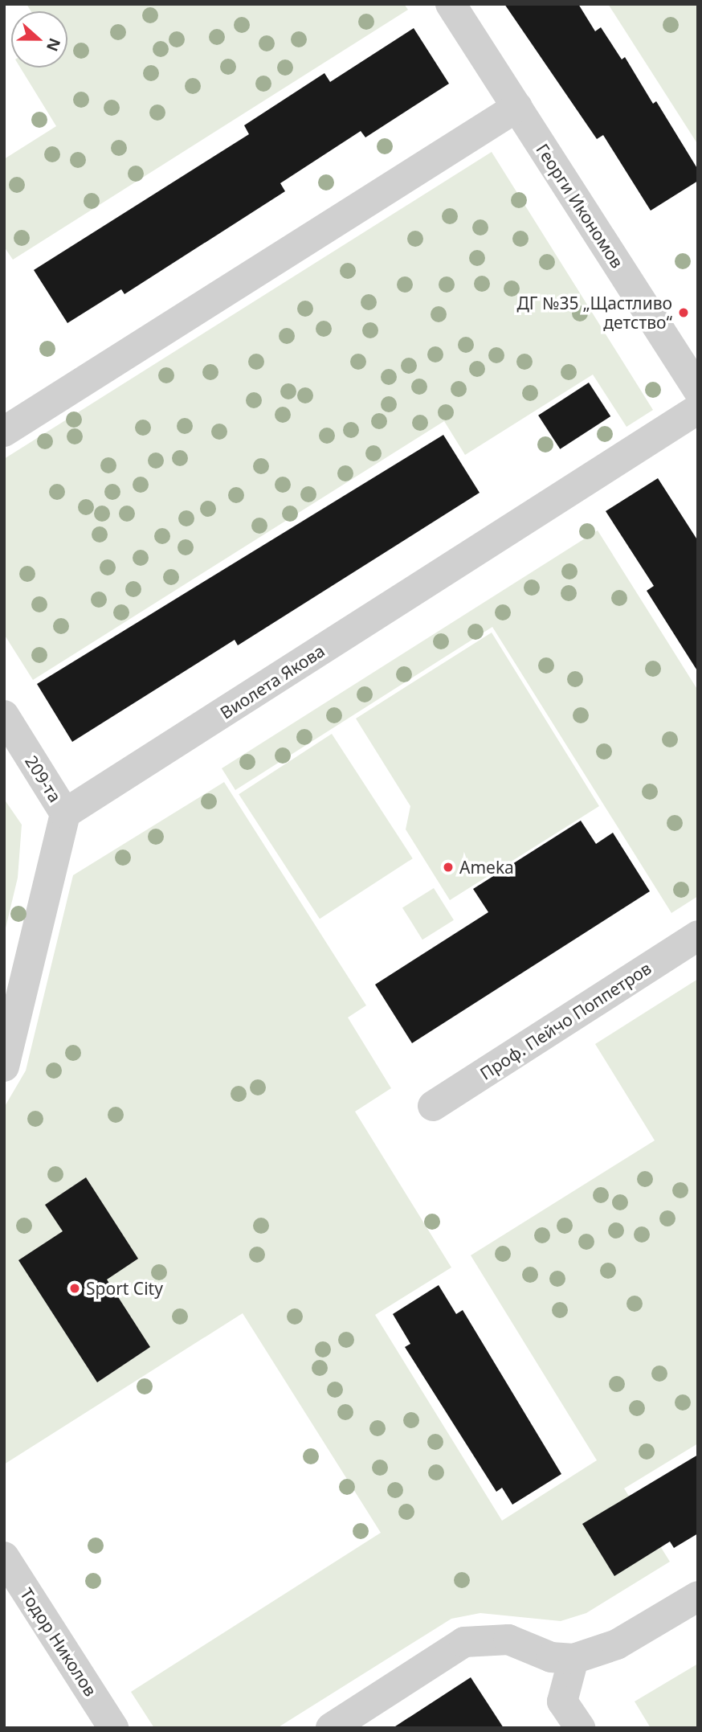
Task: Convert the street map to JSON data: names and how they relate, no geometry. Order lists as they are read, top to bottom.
{
  "streets": {
    "street": [
      "Георги Икономов",
      "Виолета Якова",
      "209-та",
      "Проф. Пейчо Поппетров",
      "Тодор Николов"
    ]
  },
  "crossings": [
    ["Виолета Якова", "209-та"]
  ],
  "places": ["ДГ №35 „Щастливо детство“", "Ameka", "Sport City"],
  "north": "right"
}
